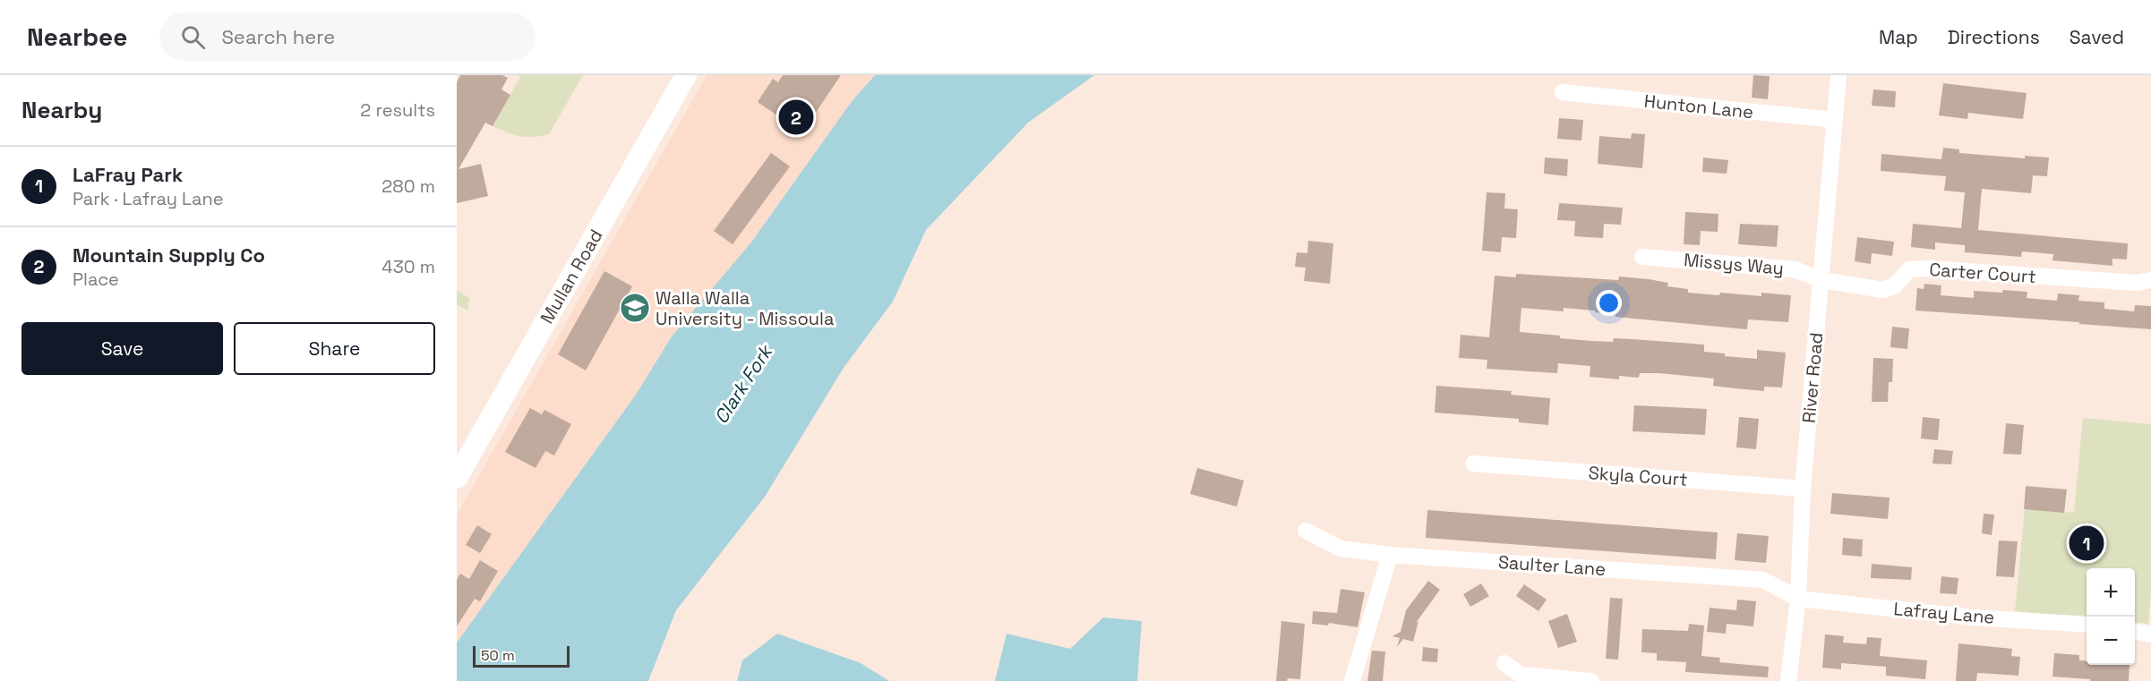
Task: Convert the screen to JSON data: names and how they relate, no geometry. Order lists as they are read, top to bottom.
{
  "streets": {
    "main road": ["Mullan Road"],
    "street": [
      "Hunton Lane",
      "Missys Way",
      "Carter Court",
      "River Road",
      "Skyla Court",
      "Saulter Lane",
      "Lafray Lane"
    ]
  },
  "crossings": [
    ["Hunton Lane", "River Road"],
    ["Missys Way", "Carter Court"],
    ["Missys Way", "River Road"],
    ["Carter Court", "River Road"],
    ["River Road", "Skyla Court"],
    ["River Road", "Saulter Lane"],
    ["River Road", "Lafray Lane"],
    ["Saulter Lane", "Lafray Lane"]
  ],
  "water": ["Clark Fork"],
  "places": {
    "school or university": ["Walla Walla University - Missoula"]
  },
  "scale_bar": "50 m",
  "page": {
    "header": "Nearbee",
    "search": "Search here",
    "nav": ["Map", "Directions", "Saved"],
    "heading": ["Nearby", "2 results"],
    "pins": ["2", "1"],
    "list": [
      {
        "mark": "1",
        "name": "LaFray Park",
        "note": "Park · Lafray Lane",
        "value": "280 m"
      },
      {
        "mark": "2",
        "name": "Mountain Supply Co",
        "note": "Place",
        "value": "430 m"
      }
    ],
    "buttons": ["Save", "Share"],
    "map_buttons": ["+", "−"],
    "scale": "50 m"
  }
}
